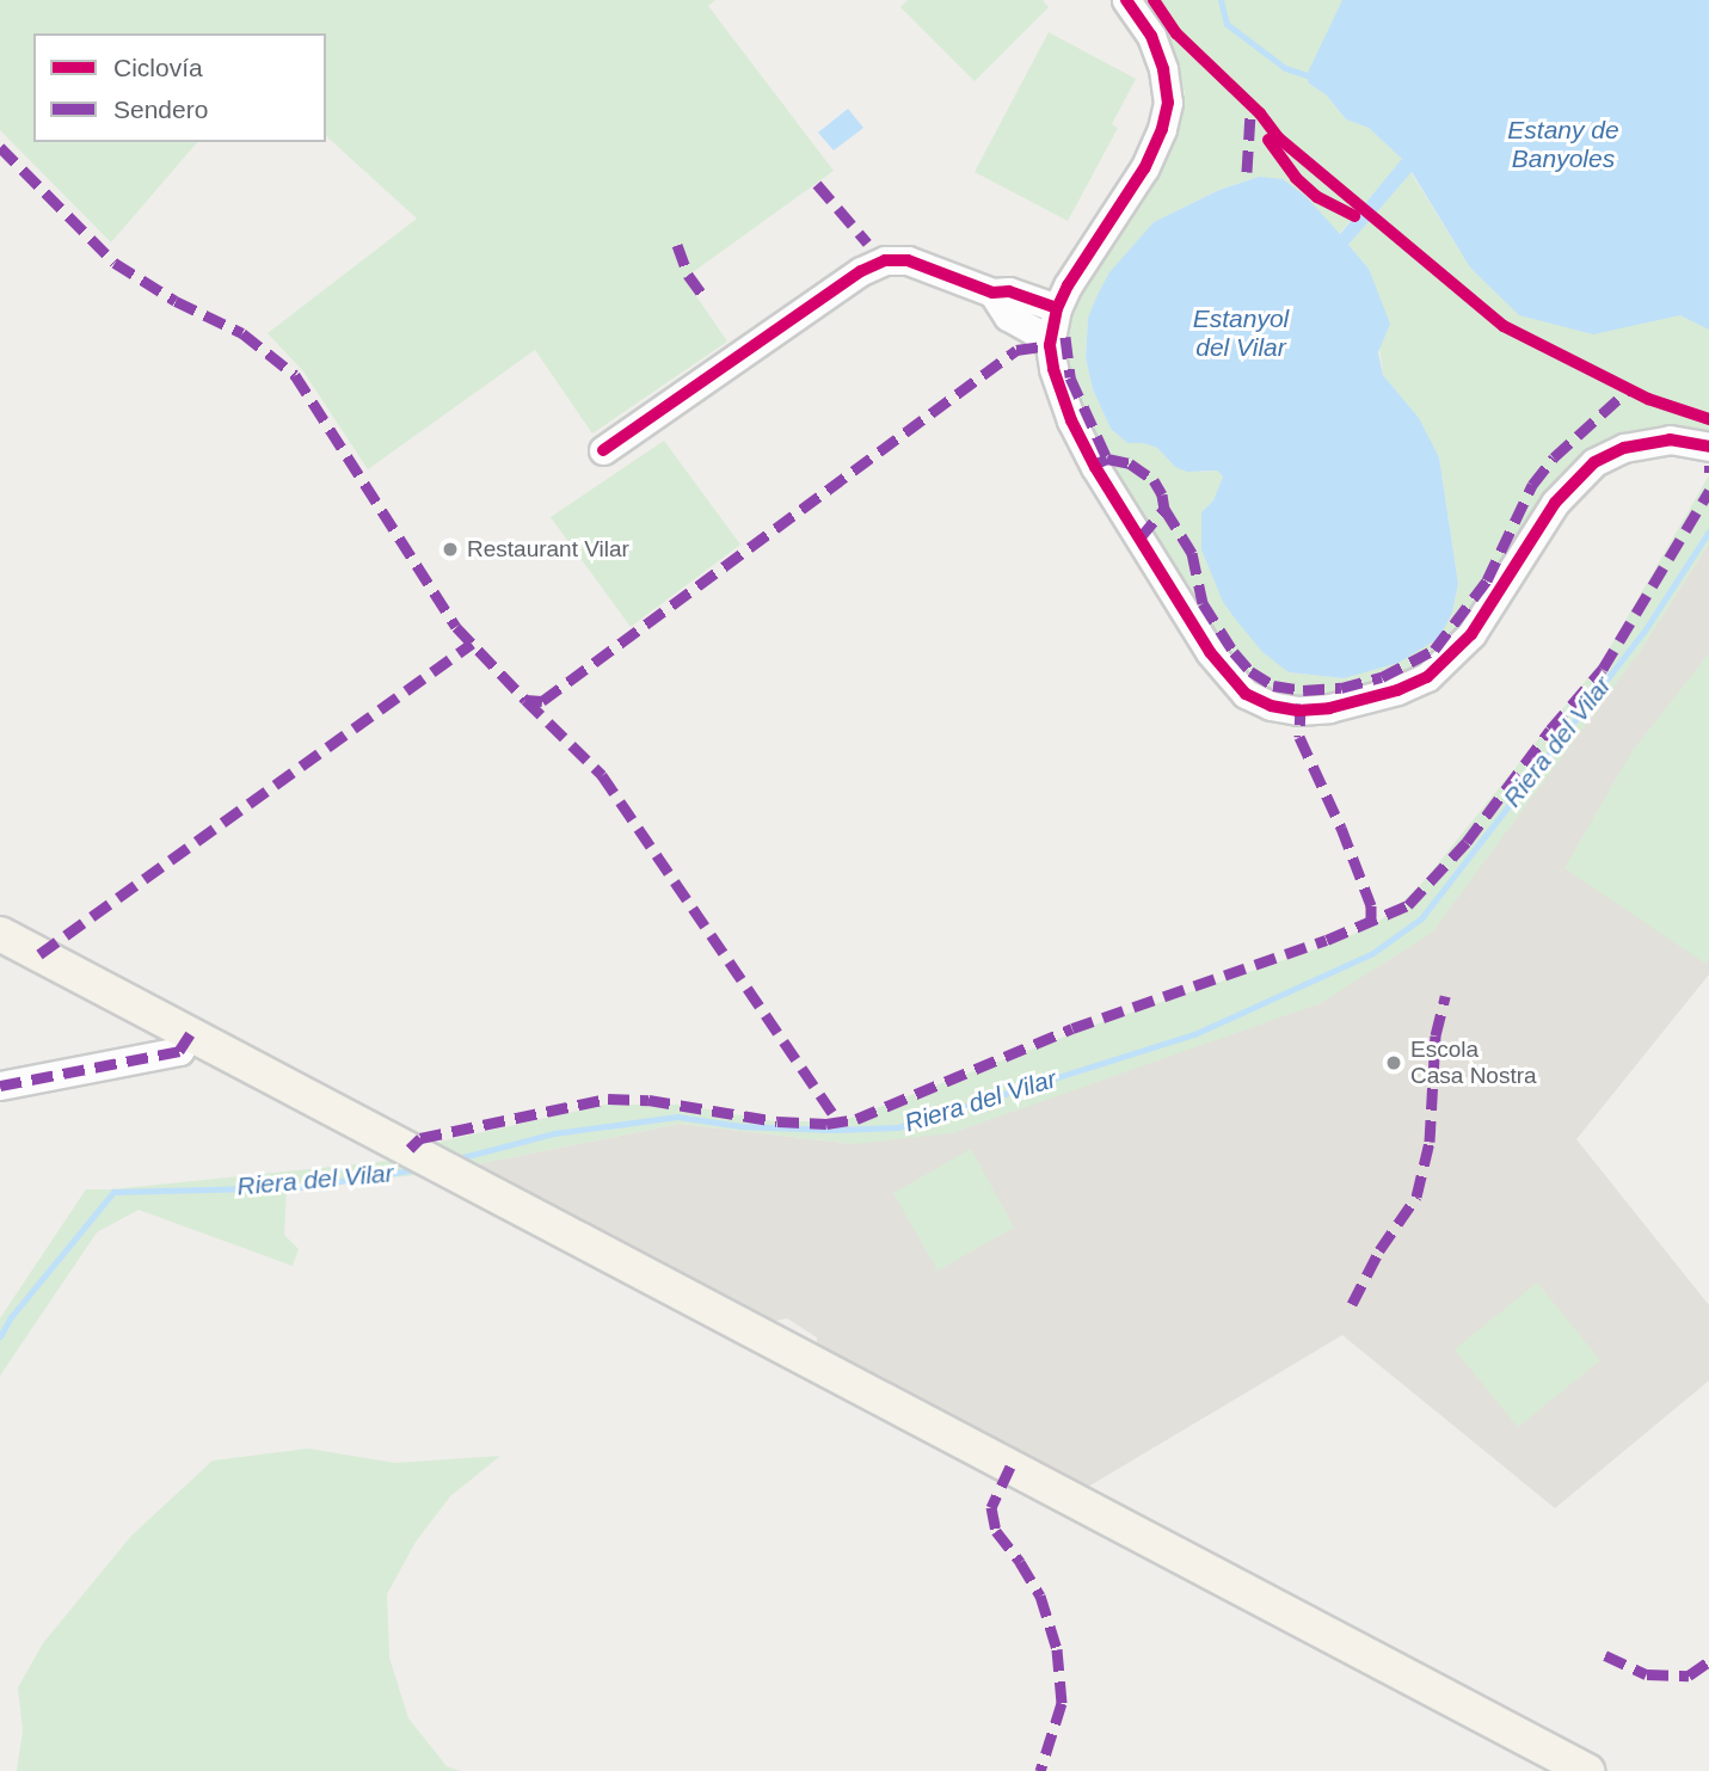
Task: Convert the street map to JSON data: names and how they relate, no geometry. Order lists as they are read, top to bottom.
{
  "water": ["Estany de Banyoles", "Estanyol del Vilar", "Riera del Vilar"],
  "places": ["Restaurant Vilar", "Escola Casa Nostra"],
  "legend": ["Ciclovía", "Sendero"]
}
